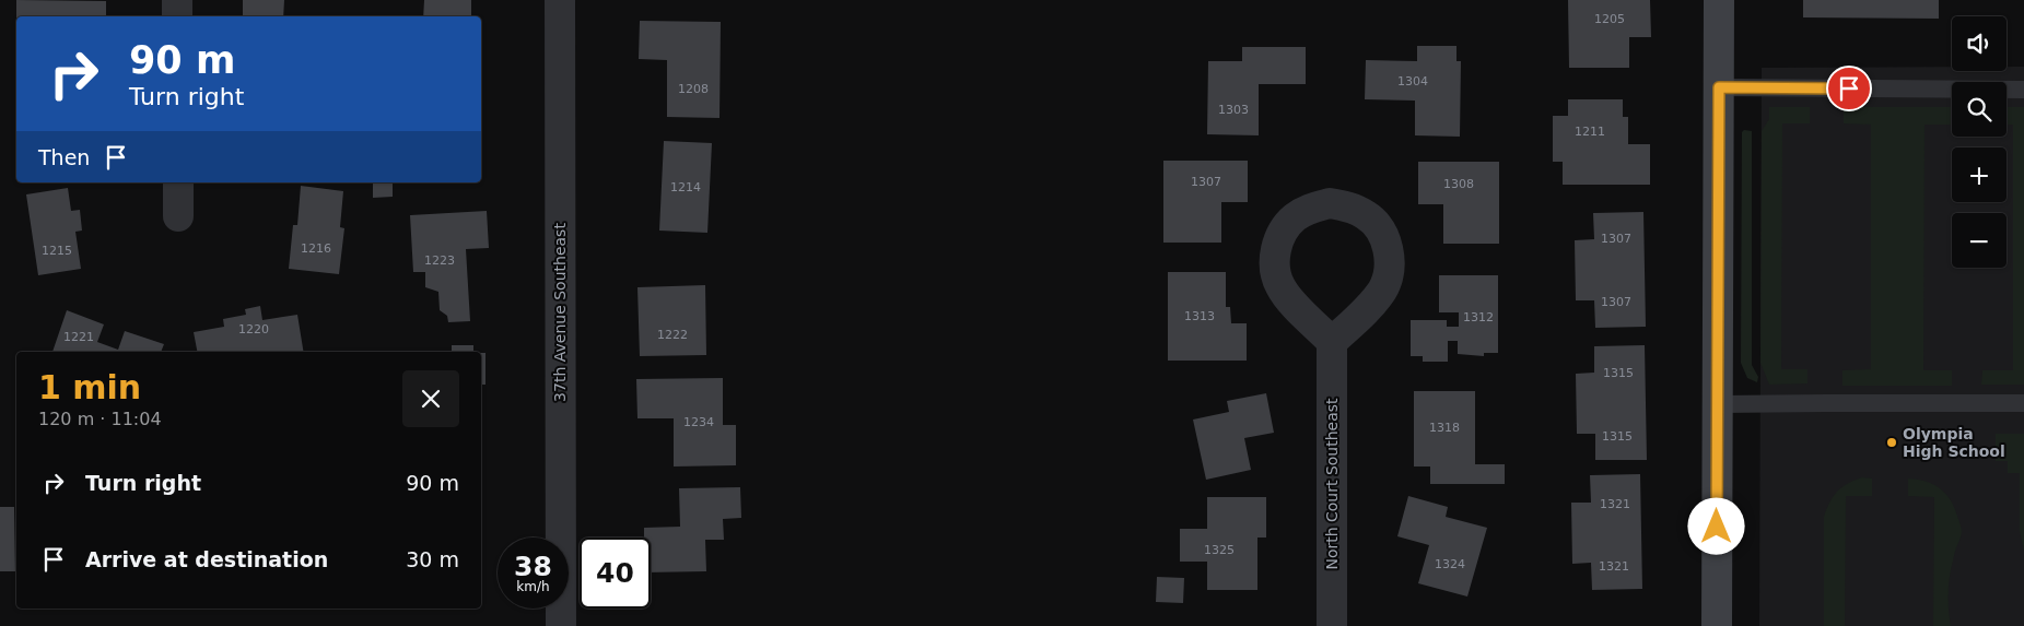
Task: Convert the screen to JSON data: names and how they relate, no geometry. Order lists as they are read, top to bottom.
{
  "streets": {
    "street": ["37th Avenue Southeast", "North Court Southeast"]
  },
  "places": ["Olympia High School"],
  "house_numbers": [
    "1205",
    "1304",
    "1208",
    "1303",
    "1211",
    "1307",
    "1308",
    "1214",
    "1307",
    "1216",
    "1215",
    "1223",
    "1307",
    "1313",
    "1312",
    "1220",
    "1222",
    "1221",
    "1315",
    "1234",
    "1318",
    "1315",
    "1321",
    "1325",
    "1324",
    "1321"
  ],
  "page": {
    "map_buttons": ["+", "−"],
    "turn": ["90 m", "Turn right"],
    "then": "Then",
    "heading": ["1 min", "120 m · 11:04"],
    "list": [
      {
        "name": "Turn right",
        "value": "90 m"
      },
      {
        "name": "Arrive at destination",
        "value": "30 m"
      }
    ],
    "speed": "38 km/h",
    "limit": "40"
  }
}
